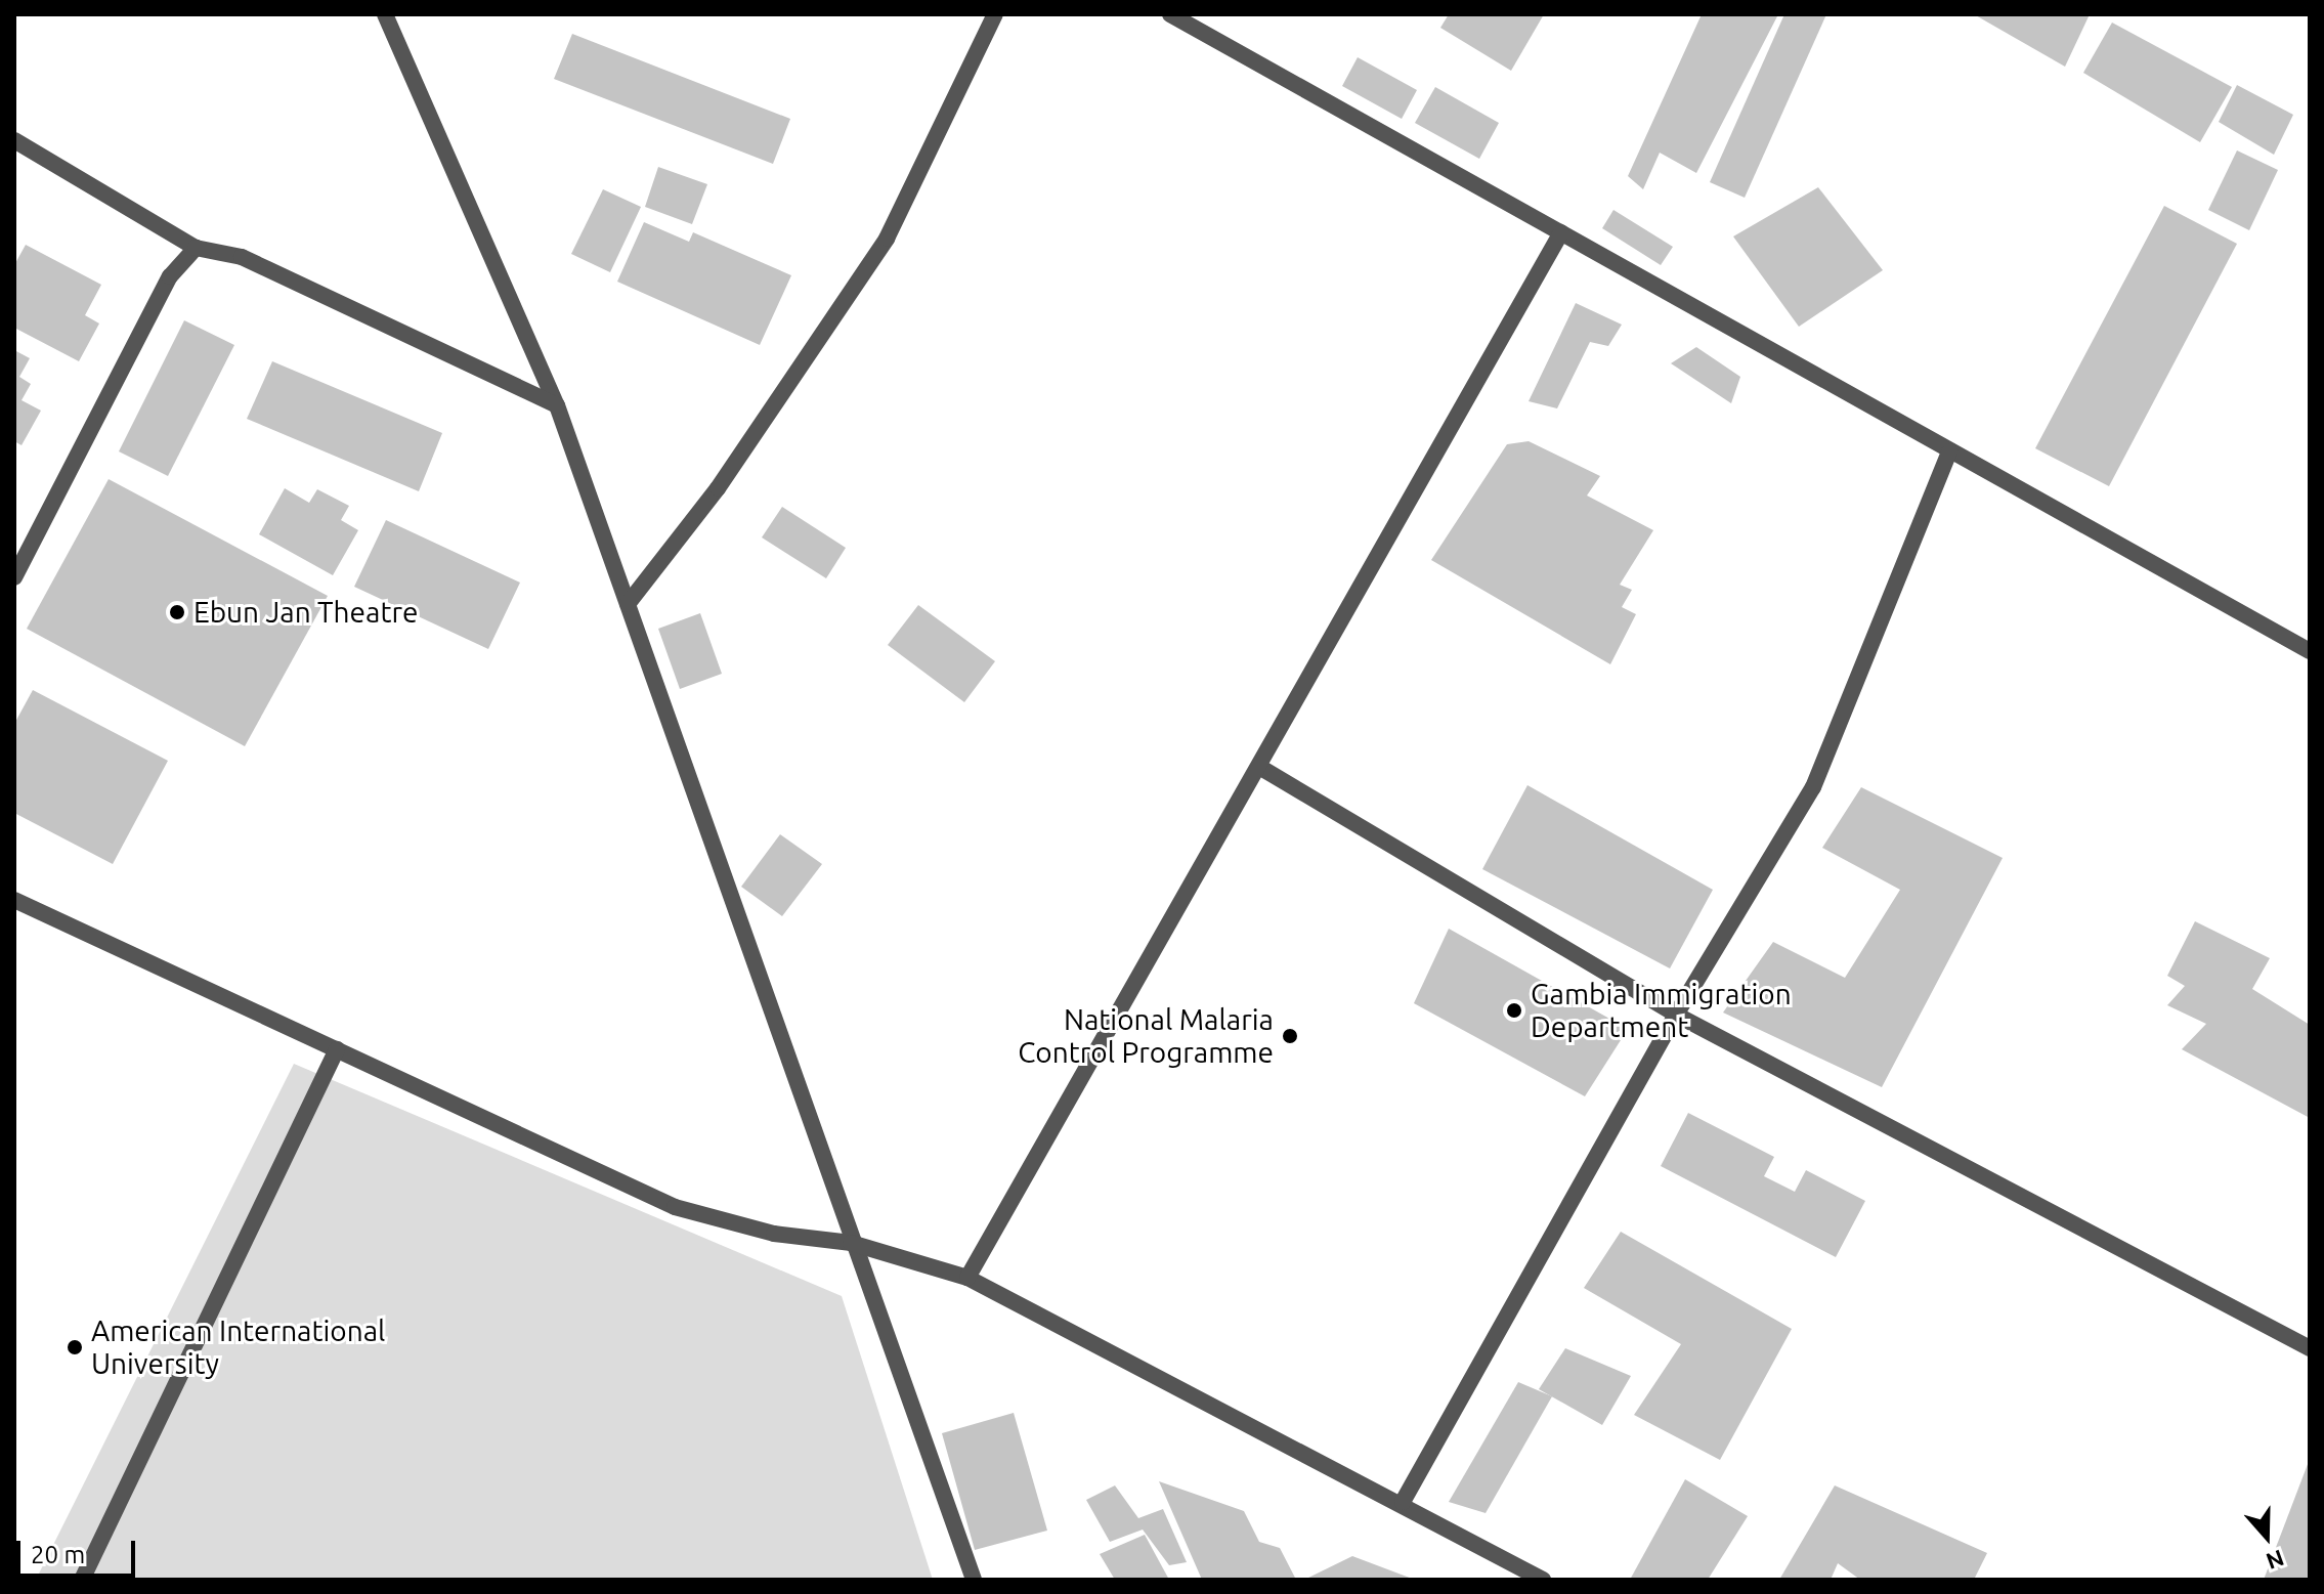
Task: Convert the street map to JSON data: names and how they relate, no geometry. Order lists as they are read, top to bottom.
{
  "places": [
    "Ebun Jan Theatre",
    "Gambia Immigration Department",
    "National Malaria Control Programme",
    "American International University"
  ],
  "scale_bar": "20 m",
  "north": "bottom"
}
